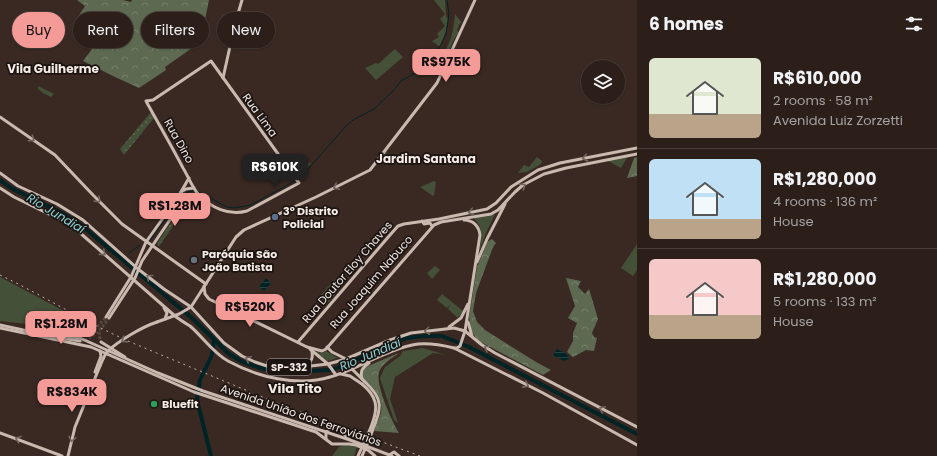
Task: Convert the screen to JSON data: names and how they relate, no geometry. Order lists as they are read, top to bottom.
{
  "streets": {
    "main road": [
      "Rua Lima",
      "Rua Dino",
      "Rua Doutor Eloy Chaves",
      "Rua Joaquim Nabuco",
      "SP-332",
      "Avenida União dos Ferroviários"
    ]
  },
  "crossings": [
    ["Rua Lima", "Rua Dino"]
  ],
  "districts": ["Vila Guilherme", "Jardim Santana", "Vila Tito"],
  "water": ["Rio Jundiaí"],
  "places": ["3º Distrito Policial", "Paróquia São João Batista", "Bluefit"],
  "page": {
    "heading": "6 homes",
    "chip": [
      "Buy",
      "Rent",
      "Filters",
      "New"
    ],
    "list": [
      {
        "name": "R$610,000",
        "note": "2 rooms · 58 m² · Avenida Luiz Zorzetti"
      },
      {
        "name": "R$1,280,000",
        "note": "4 rooms · 136 m² · House"
      },
      {
        "name": "R$1,280,000",
        "note": "5 rooms · 133 m² · House"
      }
    ],
    "price": [
      "R$975K",
      "R$610K",
      "R$1.28M",
      "R$520K",
      "R$1.28M",
      "R$834K"
    ]
  }
}
